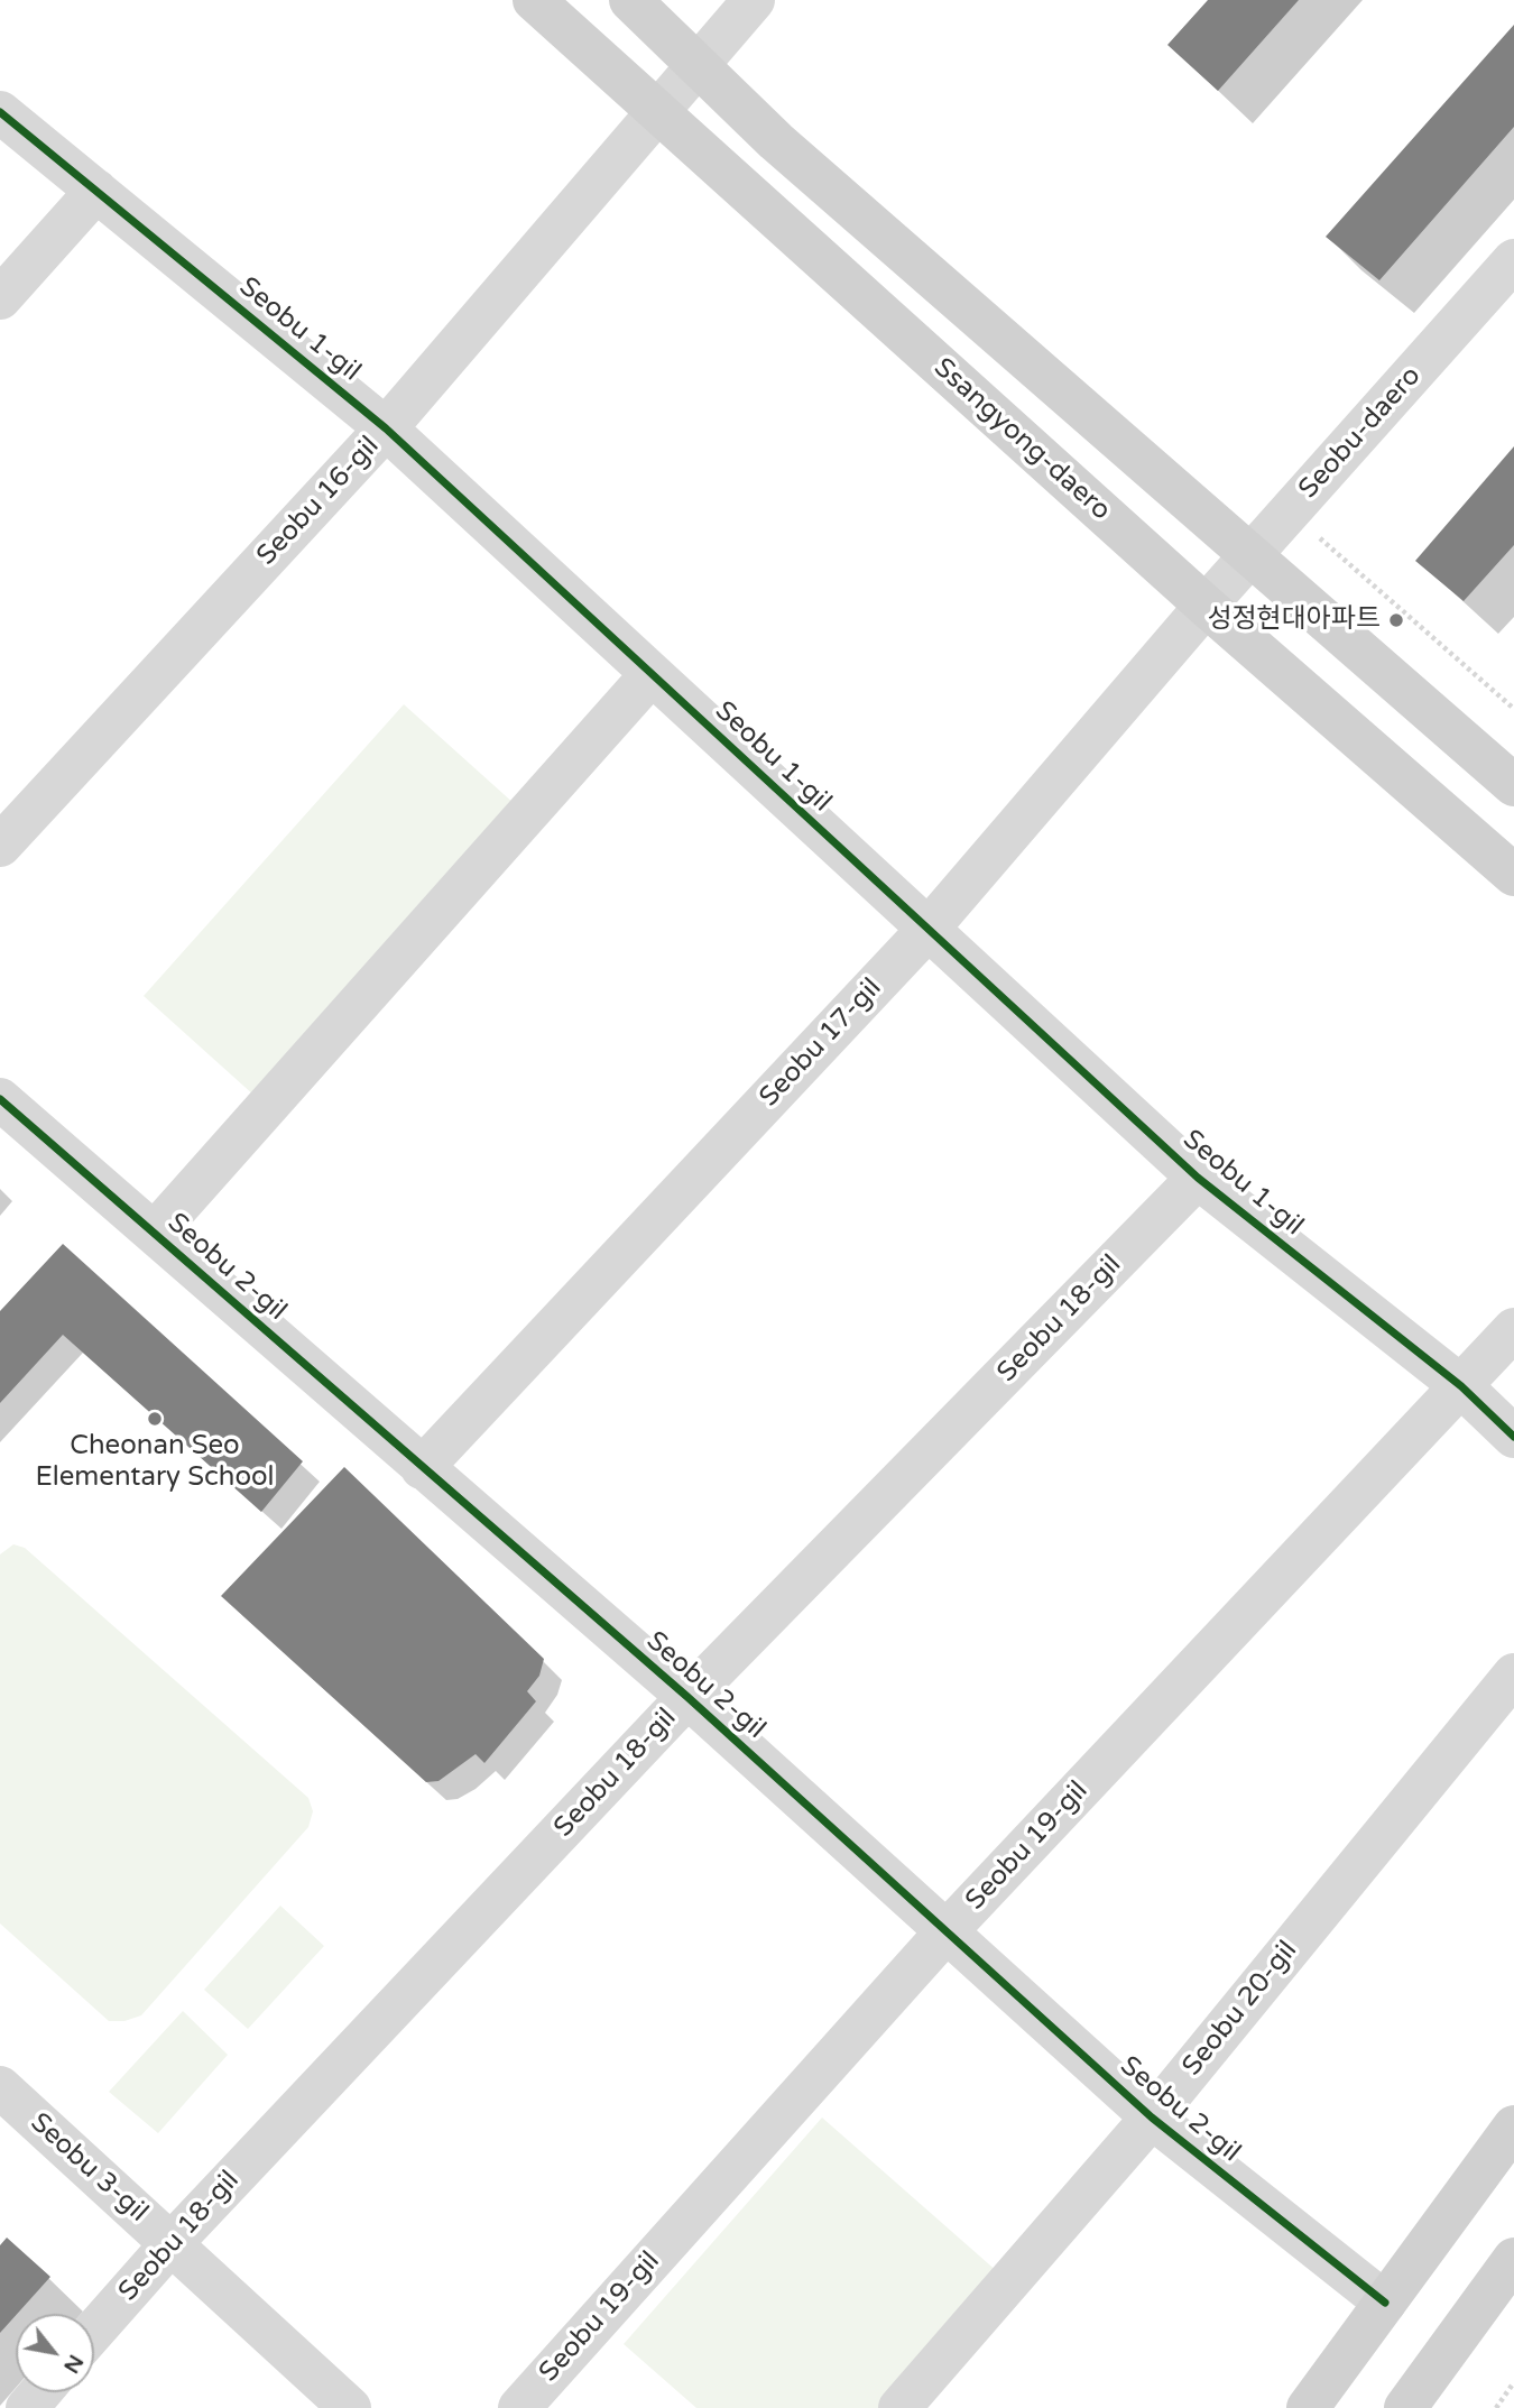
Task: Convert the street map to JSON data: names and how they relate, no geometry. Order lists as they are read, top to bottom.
{
  "streets": {
    "main road": ["Ssangyong-daero"],
    "street": [
      "Seobu 1-gil",
      "Seobu-daero",
      "Seobu 16-gil",
      "Seobu 17-gil",
      "Seobu 2-gil",
      "Seobu 18-gil",
      "Seobu 19-gil",
      "Seobu 20-gil",
      "Seobu 3-gil"
    ]
  },
  "crossings": [
    ["Seobu 1-gil", "Seobu 16-gil"],
    ["Seobu 1-gil", "Seobu 17-gil"],
    ["Seobu 1-gil", "Seobu 18-gil"],
    ["Seobu 1-gil", "Seobu 19-gil"],
    ["Seobu-daero", "Ssangyong-daero"],
    ["Seobu-daero", "Seobu 17-gil"],
    ["Ssangyong-daero", "Seobu 16-gil"],
    ["Ssangyong-daero", "Seobu 17-gil"],
    ["Seobu 17-gil", "Seobu 2-gil"],
    ["Seobu 2-gil", "Seobu 18-gil"],
    ["Seobu 2-gil", "Seobu 19-gil"],
    ["Seobu 2-gil", "Seobu 20-gil"],
    ["Seobu 18-gil", "Seobu 3-gil"]
  ],
  "places": ["성정현대아파트", "Cheonan Seo Elementary School"],
  "north": "bottom right"
}
